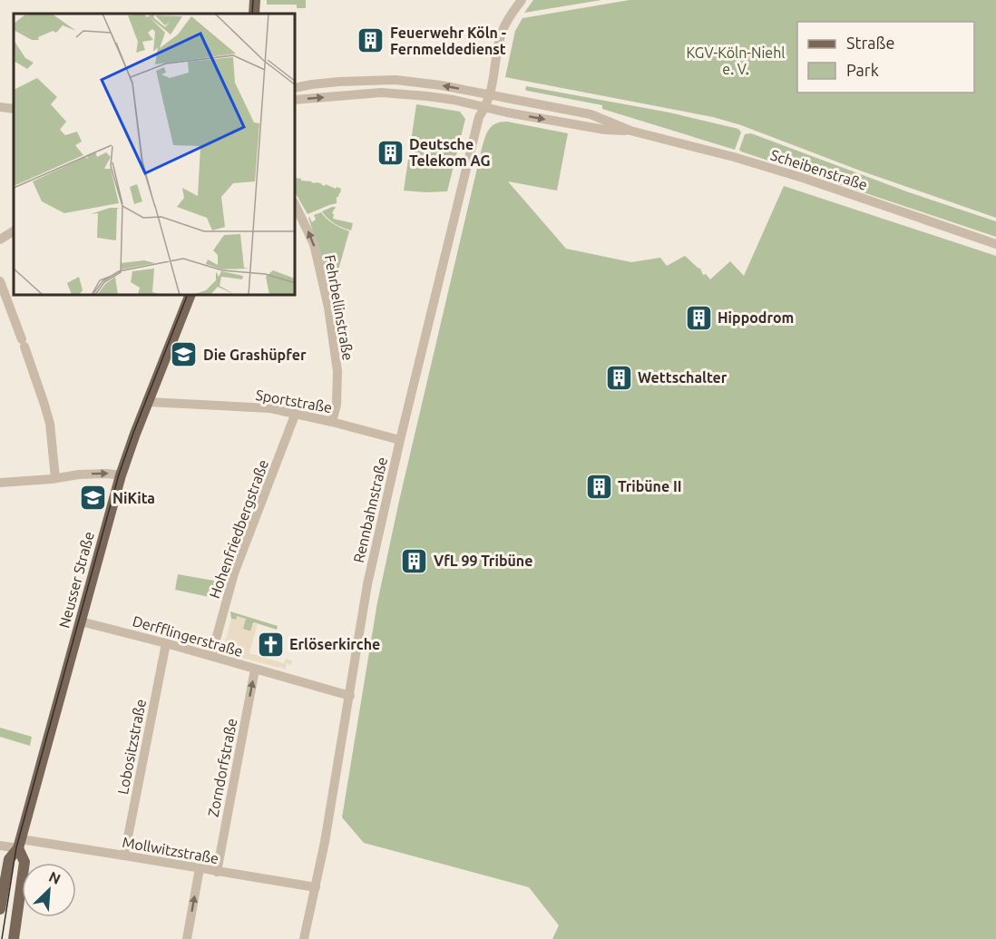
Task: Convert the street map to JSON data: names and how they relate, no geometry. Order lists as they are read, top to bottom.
{
  "streets": {
    "main road": ["Neusser Straße"],
    "street": [
      "Scheibenstraße",
      "Fehrbellinstraße",
      "Sportstraße",
      "Rennbahnstraße",
      "Hohenfriedbergstraße",
      "Derfflingerstraße",
      "Lobositzstraße",
      "Zorndorfstraße",
      "Mollwitzstraße"
    ]
  },
  "crossings": [
    ["Scheibenstraße", "Rennbahnstraße"],
    ["Fehrbellinstraße", "Sportstraße"],
    ["Sportstraße", "Rennbahnstraße"],
    ["Sportstraße", "Hohenfriedbergstraße"],
    ["Sportstraße", "Neusser Straße"],
    ["Rennbahnstraße", "Derfflingerstraße"],
    ["Rennbahnstraße", "Mollwitzstraße"],
    ["Hohenfriedbergstraße", "Derfflingerstraße"],
    ["Neusser Straße", "Derfflingerstraße"],
    ["Neusser Straße", "Mollwitzstraße"],
    ["Derfflingerstraße", "Lobositzstraße"],
    ["Derfflingerstraße", "Zorndorfstraße"],
    ["Lobositzstraße", "Mollwitzstraße"],
    ["Zorndorfstraße", "Mollwitzstraße"]
  ],
  "one_way": ["Fehrbellinstraße", "Zorndorfstraße"],
  "parks": ["KGV-Köln-Niehl e. V."],
  "places": {
    "building": [
      "Feuerwehr Köln - Fernmeldedienst",
      "Deutsche Telekom AG",
      "Hippodrom",
      "Wettschalter",
      "Tribüne II",
      "VfL 99 Tribüne"
    ],
    "school or university": ["Die Grashüpfer", "NiKita"],
    "church": ["Erlöserkirche"]
  },
  "legend": ["Straße", "Park"],
  "north": "top right"
}
